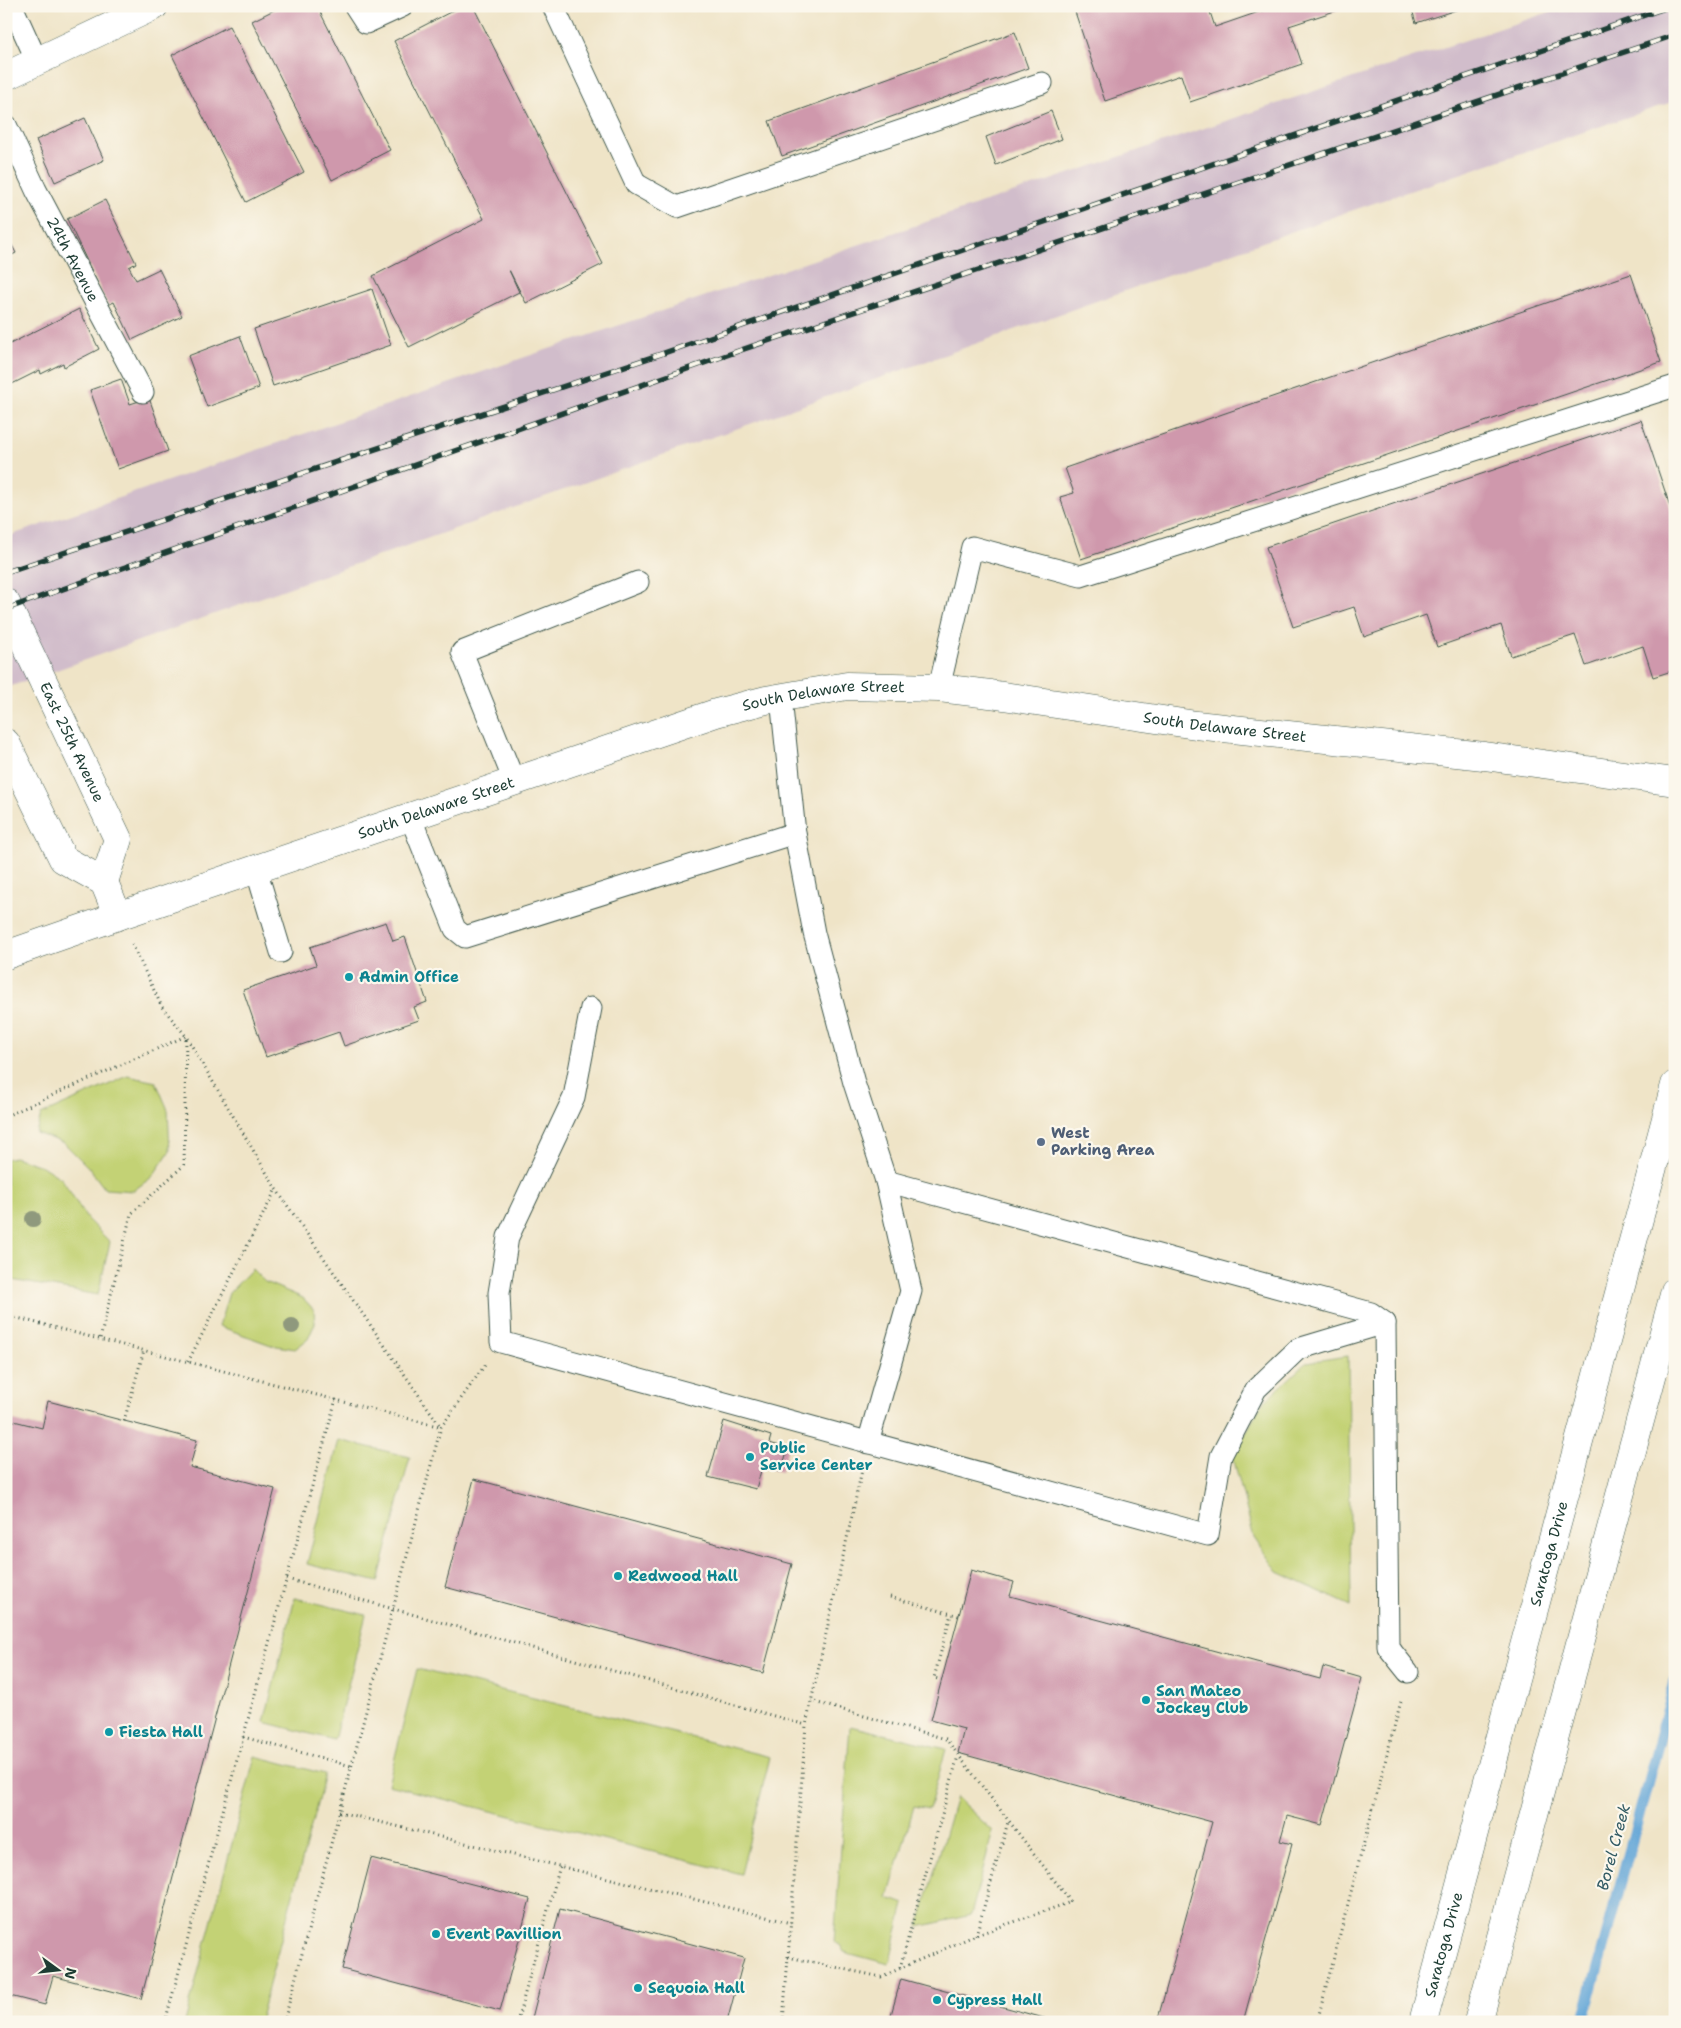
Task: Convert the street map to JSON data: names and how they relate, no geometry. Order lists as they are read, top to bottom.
{
  "streets": {
    "main road": ["South Delaware Street", "East 25th Avenue", "Saratoga Drive"],
    "lane": ["24th Avenue"]
  },
  "water": ["Borel Creek"],
  "places": [
    "Admin Office",
    "West Parking Area",
    "Public Service Center",
    "Redwood Hall",
    "San Mateo Jockey Club",
    "Fiesta Hall",
    "Event Pavillion",
    "Sequoia Hall",
    "Cypress Hall"
  ],
  "north": "right"
}
